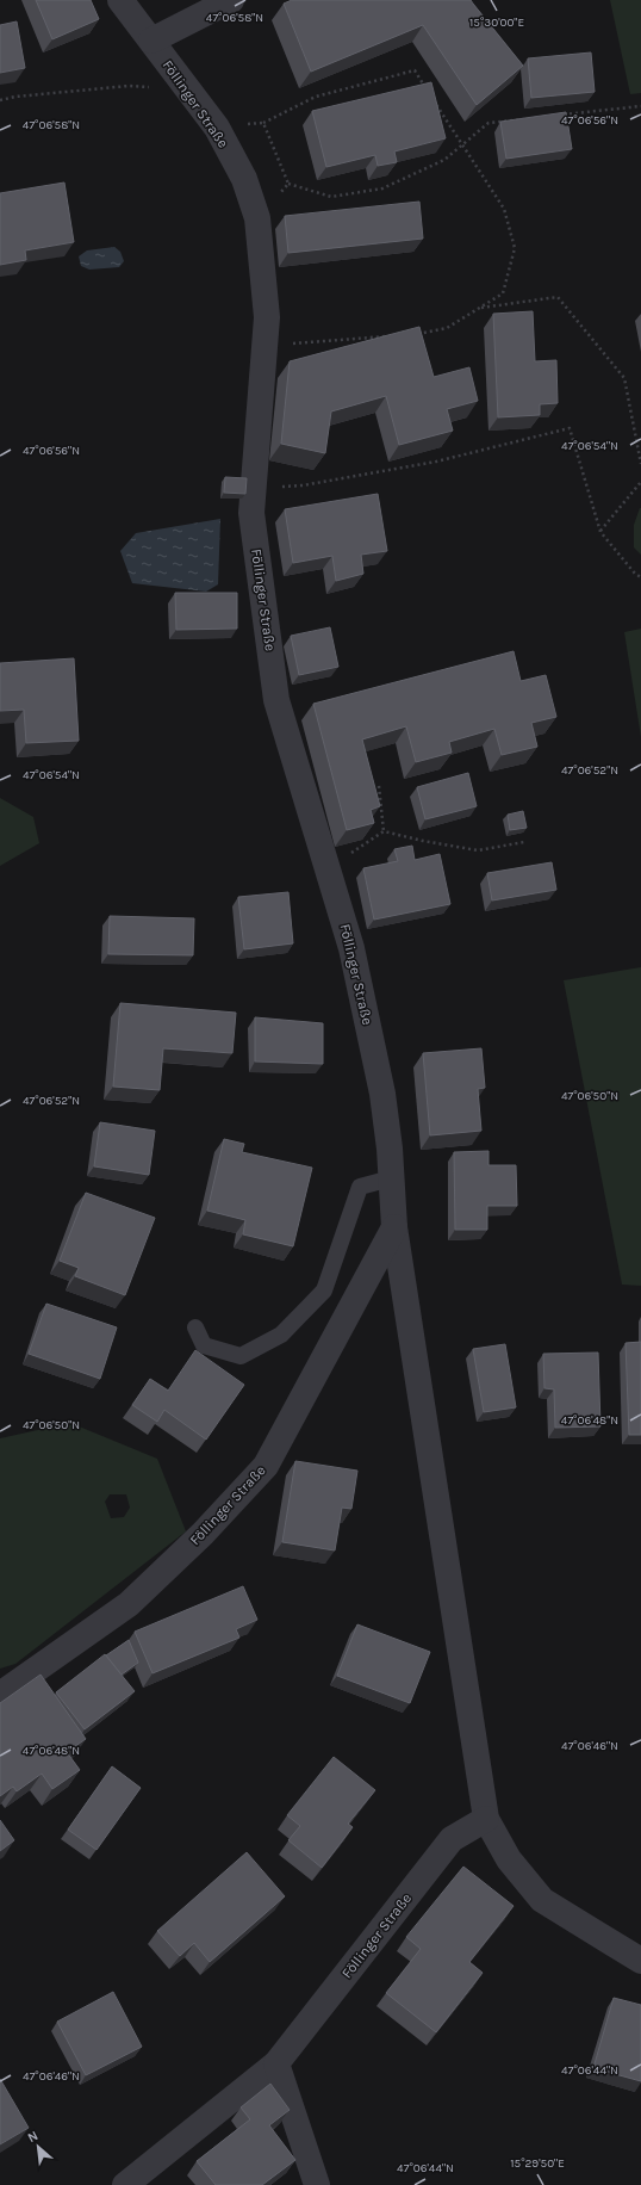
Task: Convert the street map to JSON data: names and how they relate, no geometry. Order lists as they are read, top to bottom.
{
  "streets": {
    "street": ["Föllinger Straße"]
  },
  "north": "top left",
  "coordinates": [
    "47°06'58\"N",
    "15°30'00\"E",
    "47°06'56\"N",
    "47°06'54\"N",
    "47°06'52\"N",
    "47°06'50\"N",
    "47°06'48\"N",
    "47°06'46\"N",
    "47°06'44\"N",
    "15°29'50\"E"
  ]
}
